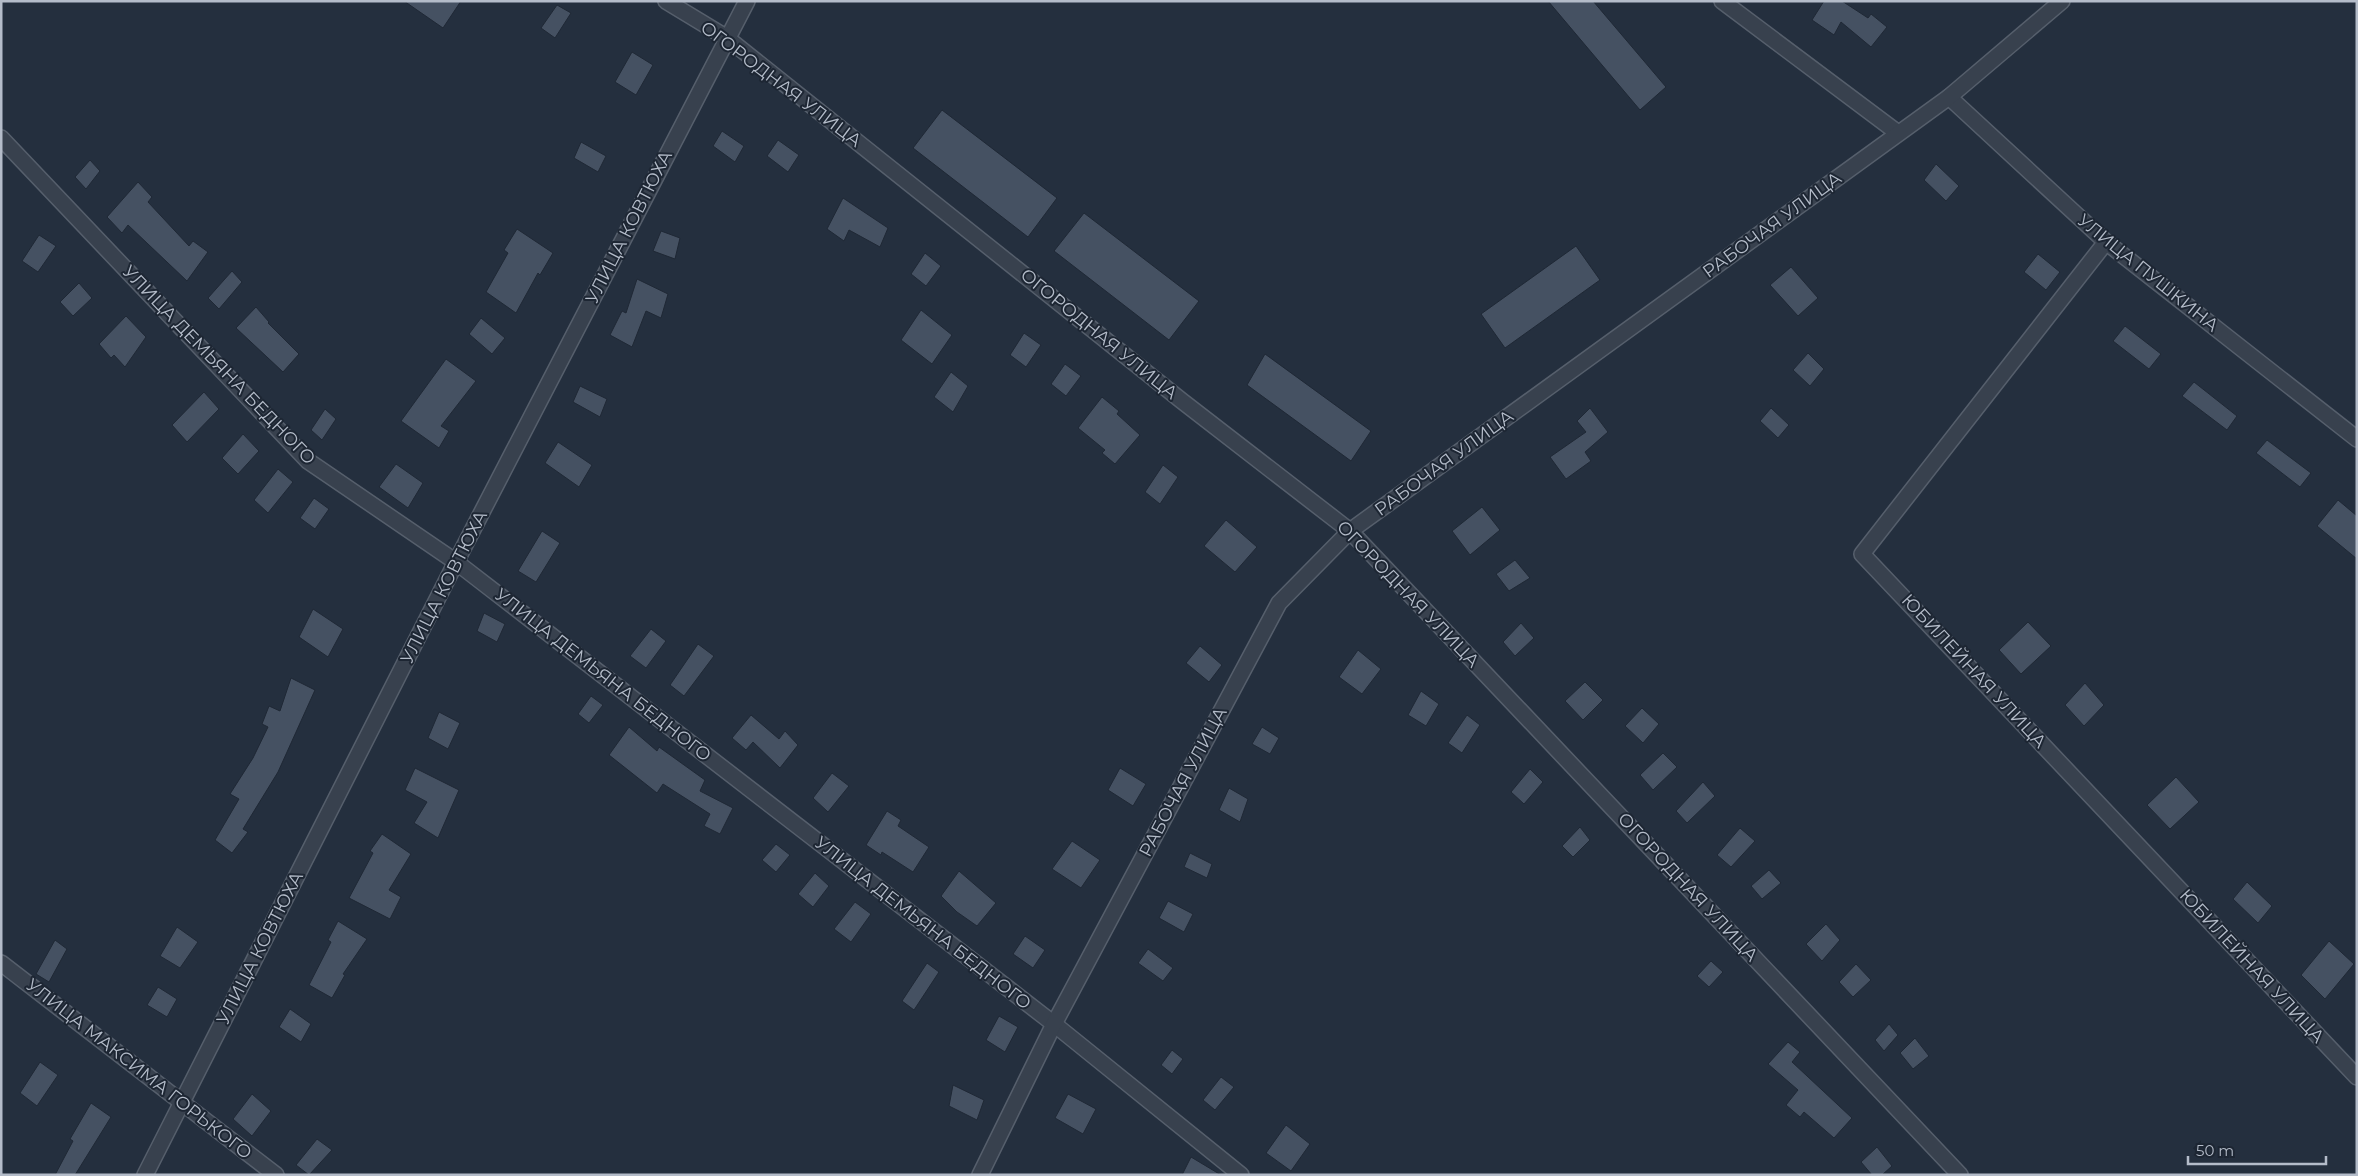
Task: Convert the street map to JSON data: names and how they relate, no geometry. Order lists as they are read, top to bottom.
{
  "streets": {
    "street": [
      "ОГОРОДНАЯ УЛИЦА",
      "РАБОЧАЯ УЛИЦА",
      "УЛИЦА КОВТЮХА",
      "УЛИЦА ПУШКИНА",
      "УЛИЦА ДЕМЬЯНА БЕДНОГО",
      "ЮБИЛЕЙНАЯ УЛИЦА",
      "УЛИЦА МАКСИМА ГОРЬКОГО"
    ]
  },
  "crossings": [
    ["ОГОРОДНАЯ УЛИЦА", "РАБОЧАЯ УЛИЦА"],
    ["ОГОРОДНАЯ УЛИЦА", "УЛИЦА КОВТЮХА"],
    ["РАБОЧАЯ УЛИЦА", "УЛИЦА ПУШКИНА"],
    ["РАБОЧАЯ УЛИЦА", "УЛИЦА ДЕМЬЯНА БЕДНОГО"],
    ["УЛИЦА КОВТЮХА", "УЛИЦА ДЕМЬЯНА БЕДНОГО"],
    ["УЛИЦА КОВТЮХА", "УЛИЦА МАКСИМА ГОРЬКОГО"],
    ["УЛИЦА ПУШКИНА", "ЮБИЛЕЙНАЯ УЛИЦА"]
  ],
  "scale_bar": "50 m"
}
